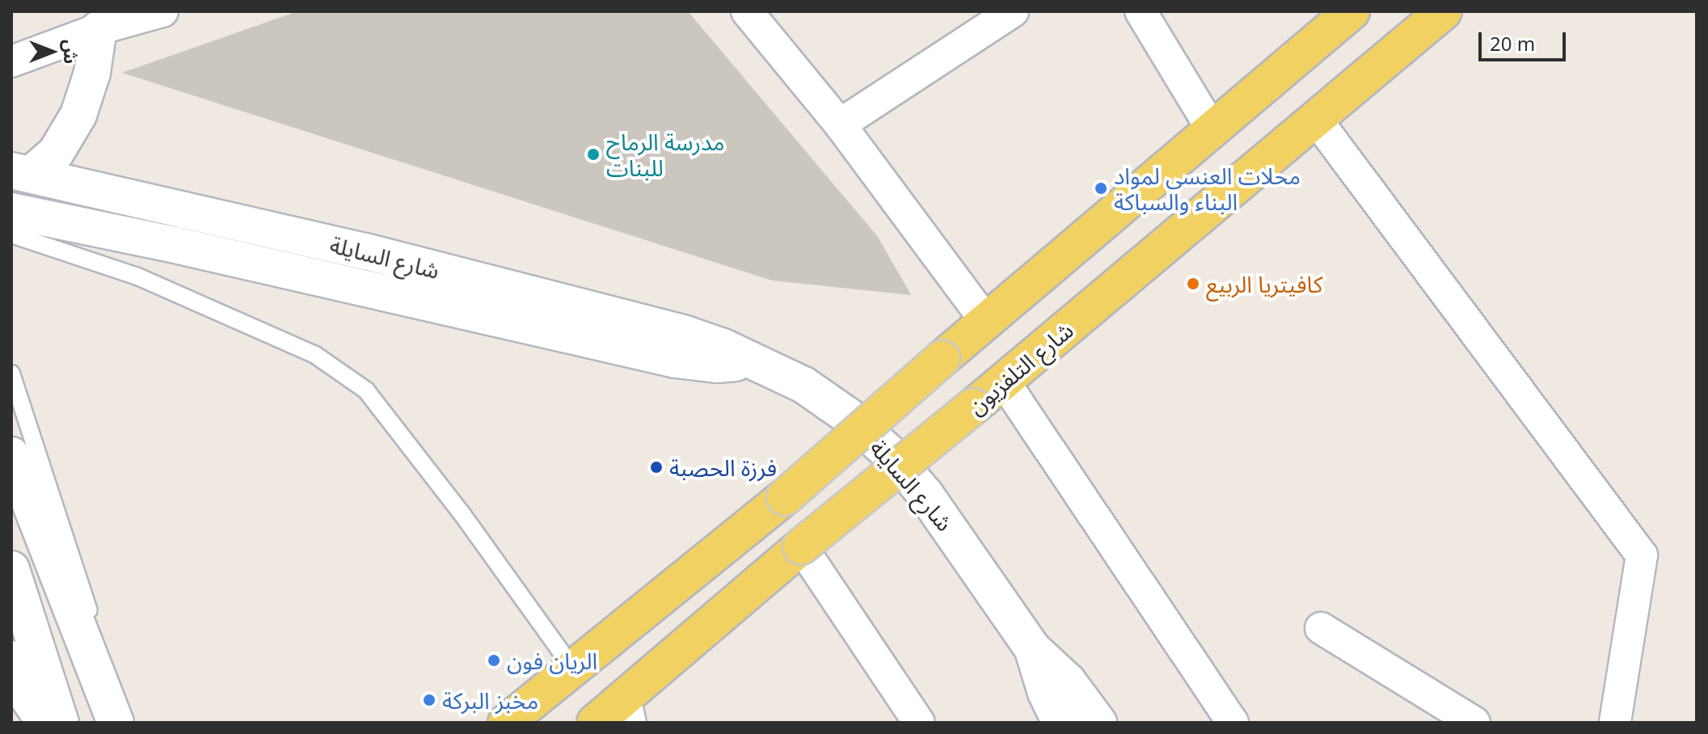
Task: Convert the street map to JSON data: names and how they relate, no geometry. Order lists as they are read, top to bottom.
{
  "streets": {
    "main road": ["شارع السايلة", "شارع التلفزيون"]
  },
  "places": [
    "مدرسة الرماح للبنات",
    "محلات العنسي لمواد البناء والسباكة",
    "كافيتريا الربيع",
    "فرزة الحصبة",
    "الريان فون",
    "مخبز البركة"
  ],
  "scale_bar": "20 m",
  "north": "right"
}
